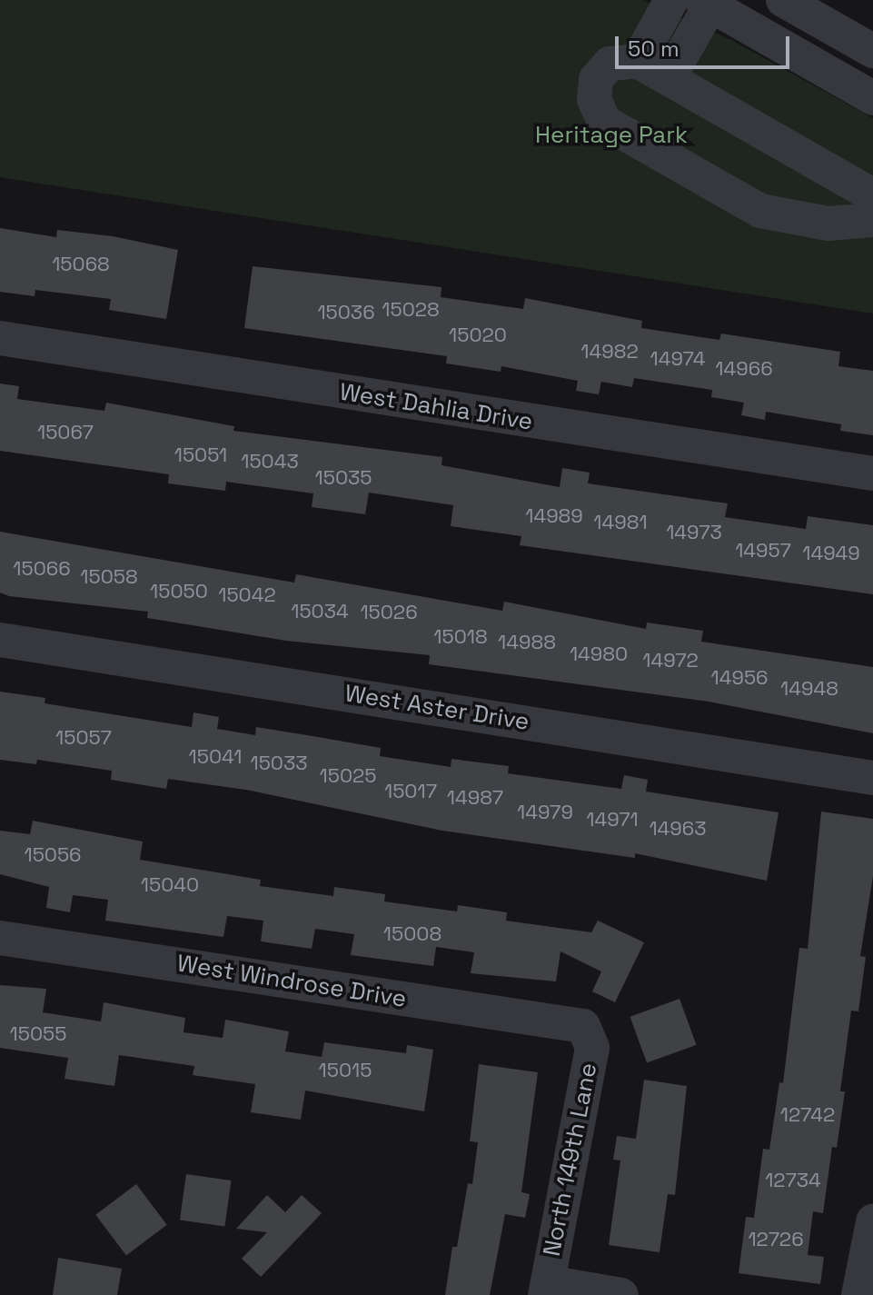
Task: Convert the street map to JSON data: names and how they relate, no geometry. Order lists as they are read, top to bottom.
{
  "streets": {
    "street": [
      "West Dahlia Drive",
      "West Aster Drive",
      "West Windrose Drive",
      "North 149th Lane"
    ]
  },
  "crossings": [
    ["West Windrose Drive", "North 149th Lane"]
  ],
  "parks": ["Heritage Park"],
  "house_numbers": [
    "15068",
    "15028",
    "15036",
    "15020",
    "14982",
    "14974",
    "14966",
    "15067",
    "15051",
    "15043",
    "15035",
    "14989",
    "14981",
    "14973",
    "14957",
    "14949",
    "15066",
    "15058",
    "15050",
    "15042",
    "15034",
    "15026",
    "15018",
    "14988",
    "14980",
    "14972",
    "14956",
    "14948",
    "15057",
    "15041",
    "15033",
    "15025",
    "15017",
    "14987",
    "14979",
    "14971",
    "14963",
    "15056",
    "15040",
    "15008",
    "15055",
    "15015",
    "12742",
    "12734",
    "12726"
  ],
  "scale_bar": "50 m"
}
